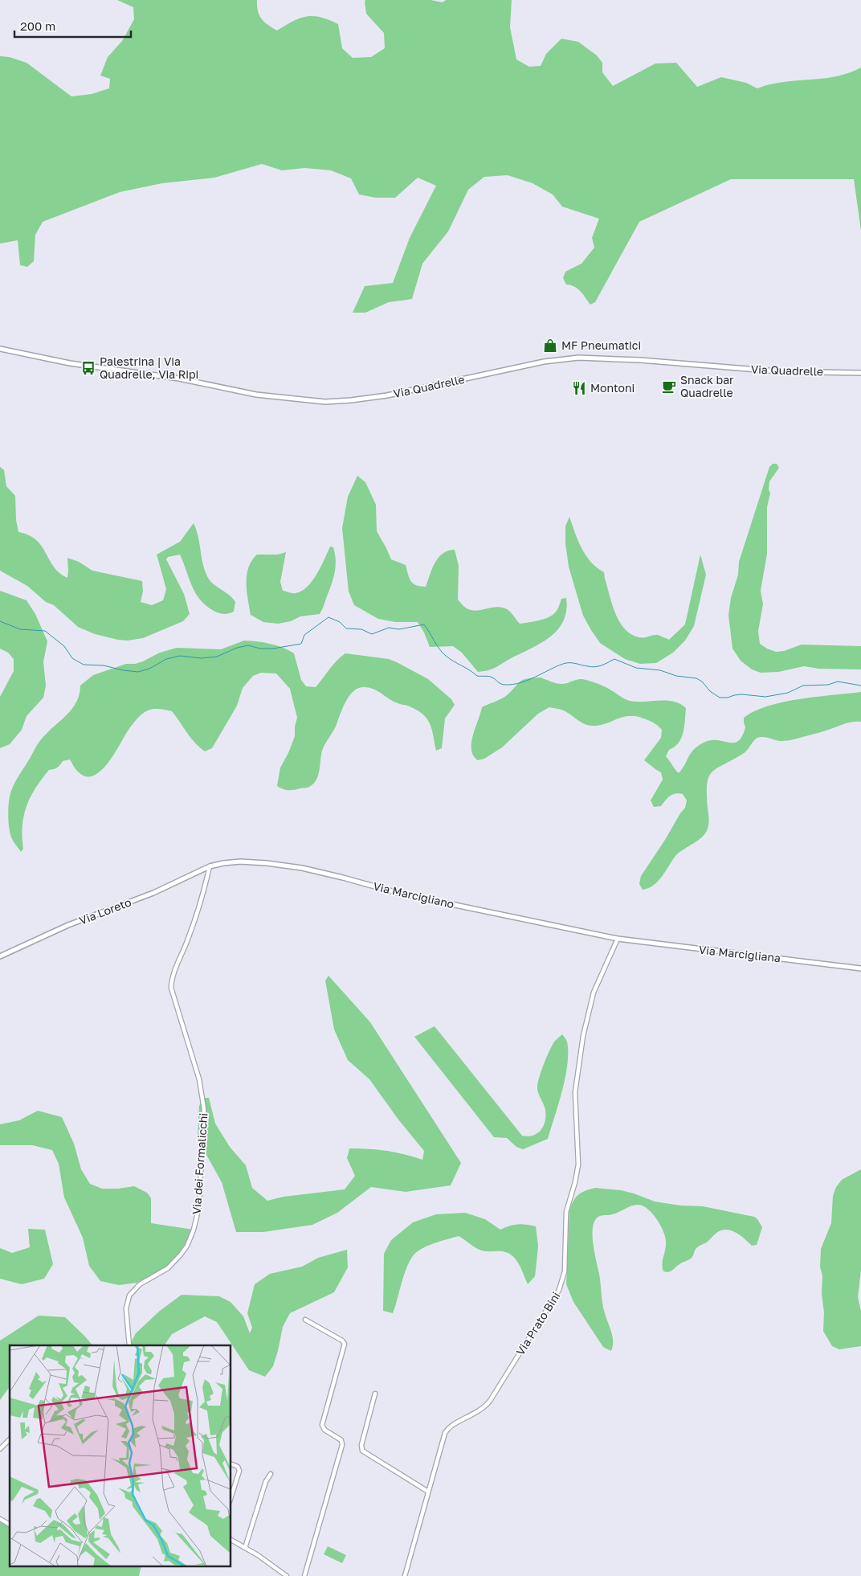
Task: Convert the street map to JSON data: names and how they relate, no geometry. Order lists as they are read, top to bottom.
{
  "streets": {
    "street": [
      "Via Quadrelle",
      "Via Marcigliano",
      "Via Loreto",
      "Via Marcigliana",
      "Via dei Formalicchi",
      "Via Prato Bini"
    ]
  },
  "crossings": [
    ["Via Marcigliano", "Via Loreto"],
    ["Via Marcigliano", "Via Marcigliana"],
    ["Via Marcigliano", "Via dei Formalicchi"],
    ["Via Marcigliano", "Via Prato Bini"],
    ["Via Loreto", "Via dei Formalicchi"],
    ["Via Marcigliana", "Via Prato Bini"]
  ],
  "places": {
    "shop": ["MF Pneumatici"],
    "bus stop": ["Palestrina | Via Quadrelle, Via Ripi"],
    "cafe": ["Snack bar Quadrelle"],
    "restaurant": ["Montoni"]
  },
  "scale_bar": "200 m"
}
